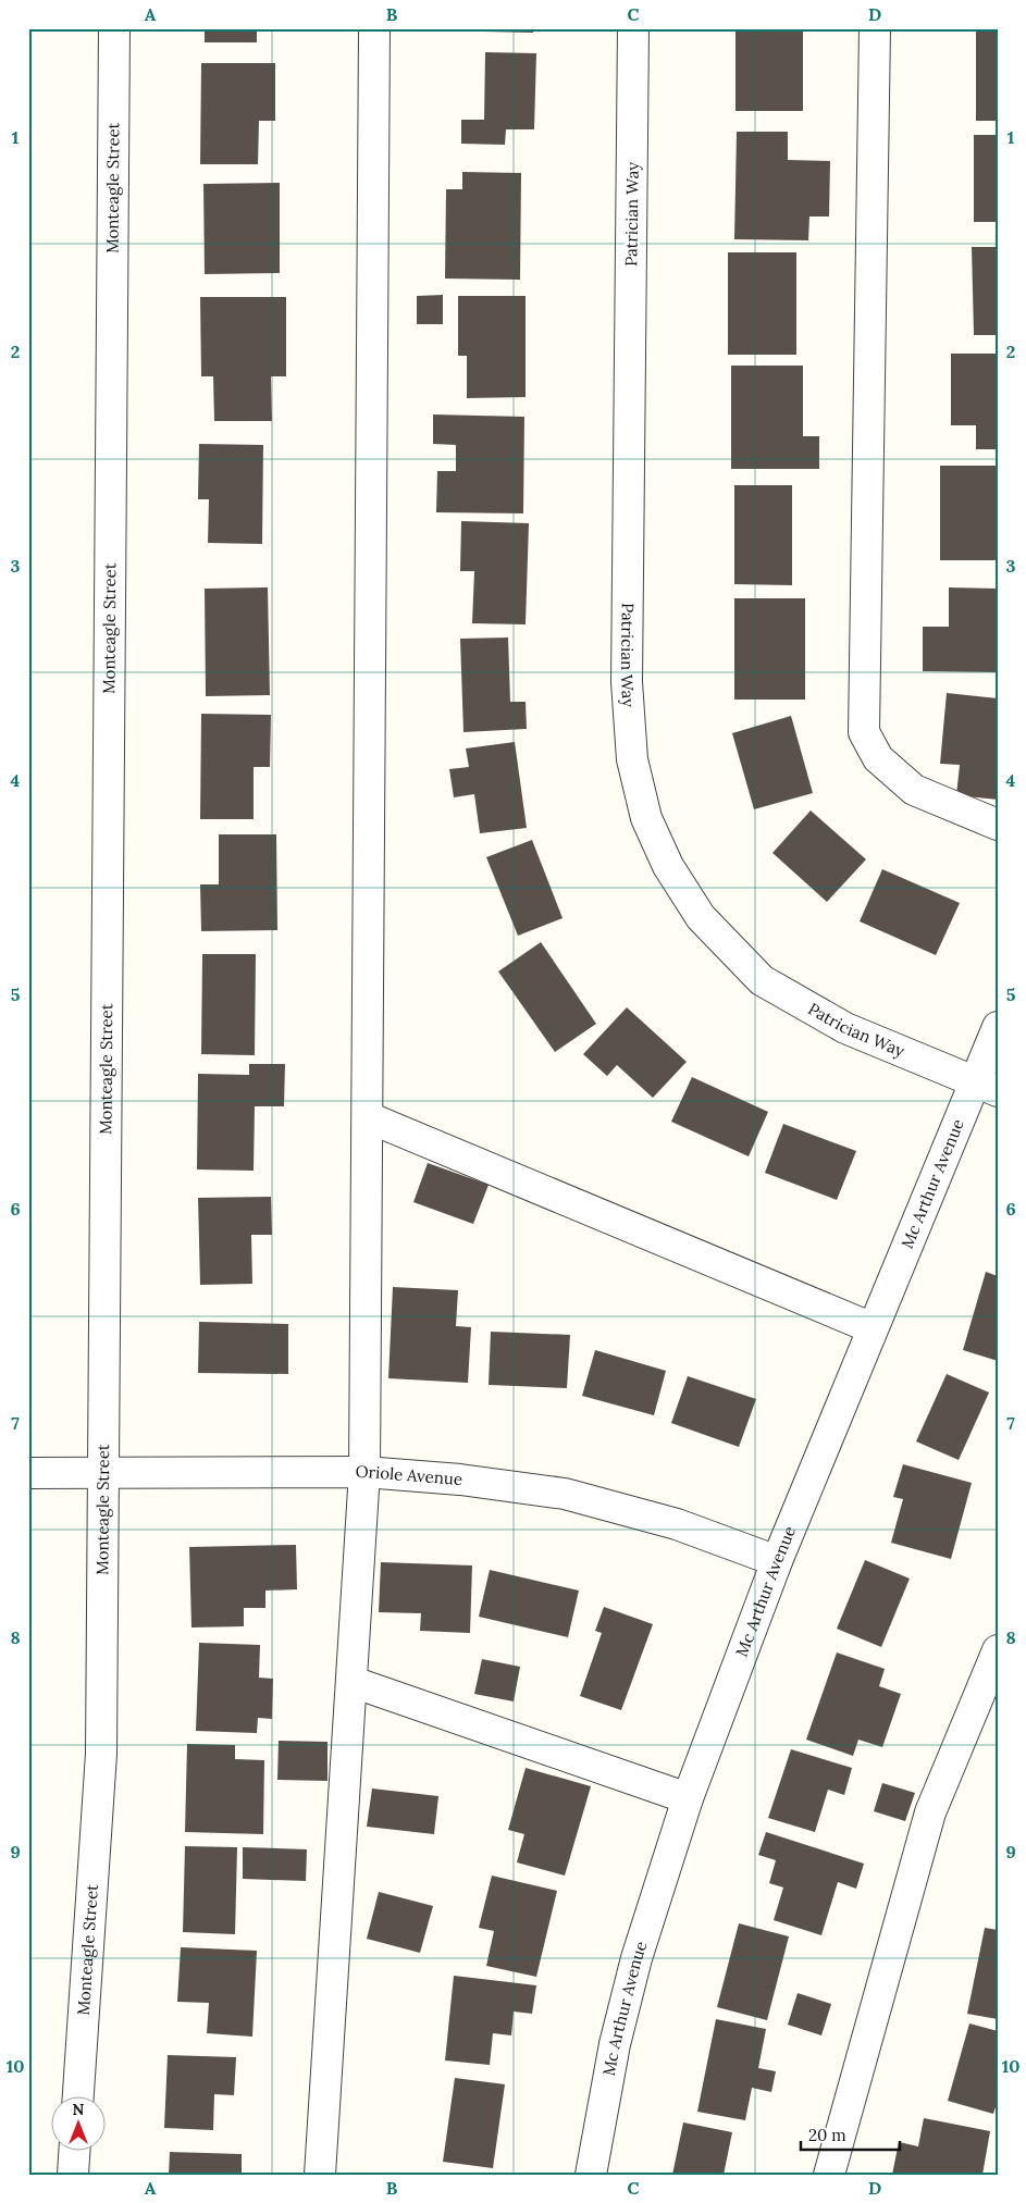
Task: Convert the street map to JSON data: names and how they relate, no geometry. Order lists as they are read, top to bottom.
{
  "streets": {
    "street": [
      "Monteagle Street",
      "Patrician Way",
      "Mc Arthur Avenue",
      "Oriole Avenue"
    ]
  },
  "crossings": [
    ["Monteagle Street", "Oriole Avenue"],
    ["Patrician Way", "Mc Arthur Avenue"],
    ["Mc Arthur Avenue", "Oriole Avenue"]
  ],
  "scale_bar": "20 m",
  "north": "top",
  "grid": {
    "columns": [
      "A",
      "B",
      "C",
      "D"
    ],
    "rows": [
      "1",
      "2",
      "3",
      "4",
      "5",
      "6",
      "7",
      "8",
      "9",
      "10"
    ]
  }
}
